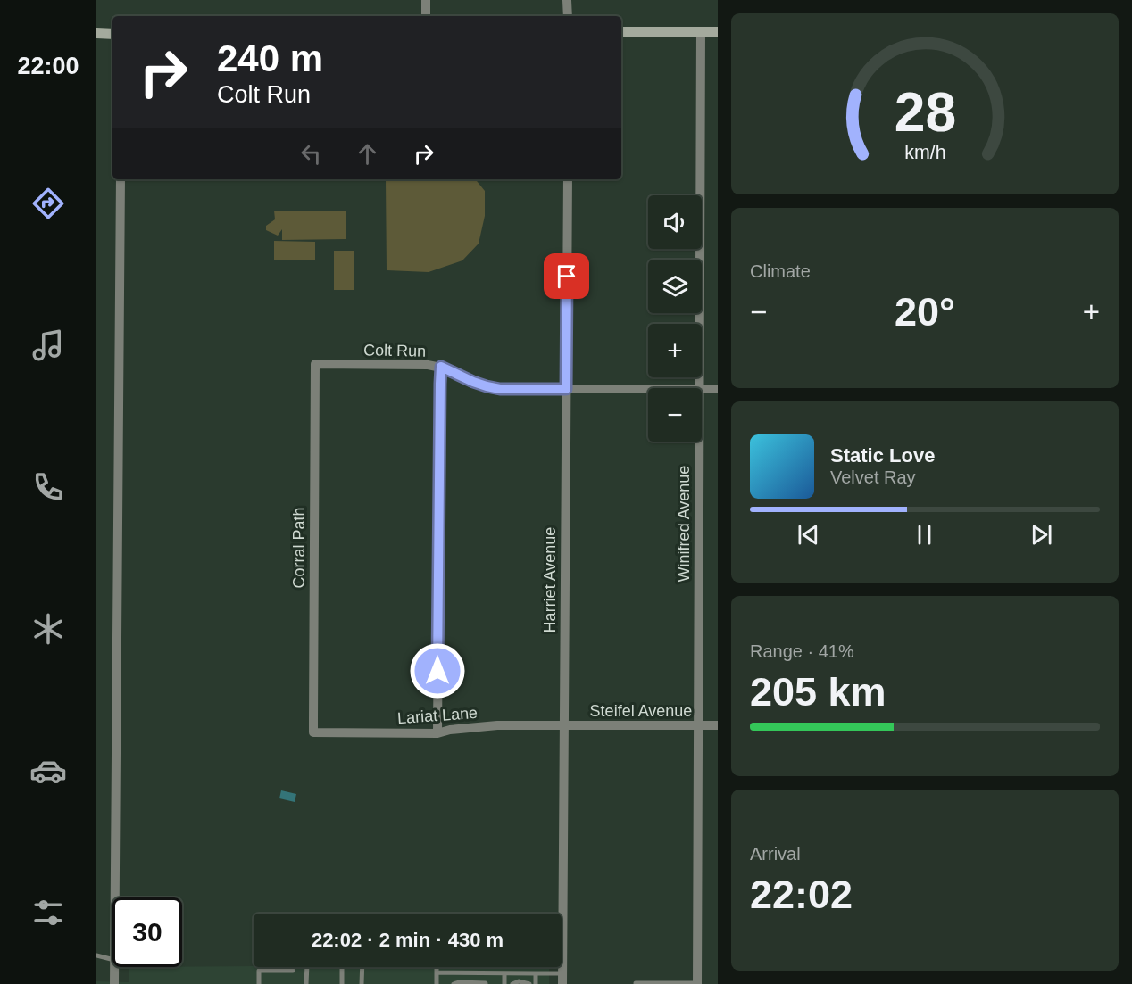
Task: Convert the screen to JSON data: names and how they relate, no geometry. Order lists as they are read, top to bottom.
{
  "streets": {
    "street": [
      "Colt Run",
      "Winifred Avenue",
      "Corral Path",
      "Harriet Avenue",
      "Steifel Avenue",
      "Lariat Lane"
    ]
  },
  "crossings": [
    ["Colt Run", "Corral Path"],
    ["Colt Run", "Harriet Avenue"],
    ["Winifred Avenue", "Steifel Avenue"],
    ["Corral Path", "Lariat Lane"],
    ["Harriet Avenue", "Steifel Avenue"],
    ["Harriet Avenue", "Lariat Lane"],
    ["Steifel Avenue", "Lariat Lane"]
  ],
  "page": {
    "tabs": "22:00",
    "turn": ["240 m", "Colt Run"],
    "map_buttons": ["+", "−"],
    "tile": [
      "Climate",
      ["Range · 41%", "205 km"],
      ["Arrival", "22:02"]
    ],
    "heat": ["−", "20°", "+"],
    "song": ["Static Love", "Velvet Ray"],
    "limit": "30",
    "trip": "22:02 · 2 min · 430 m",
    "gauge": ["28", "km/h"]
  }
}
